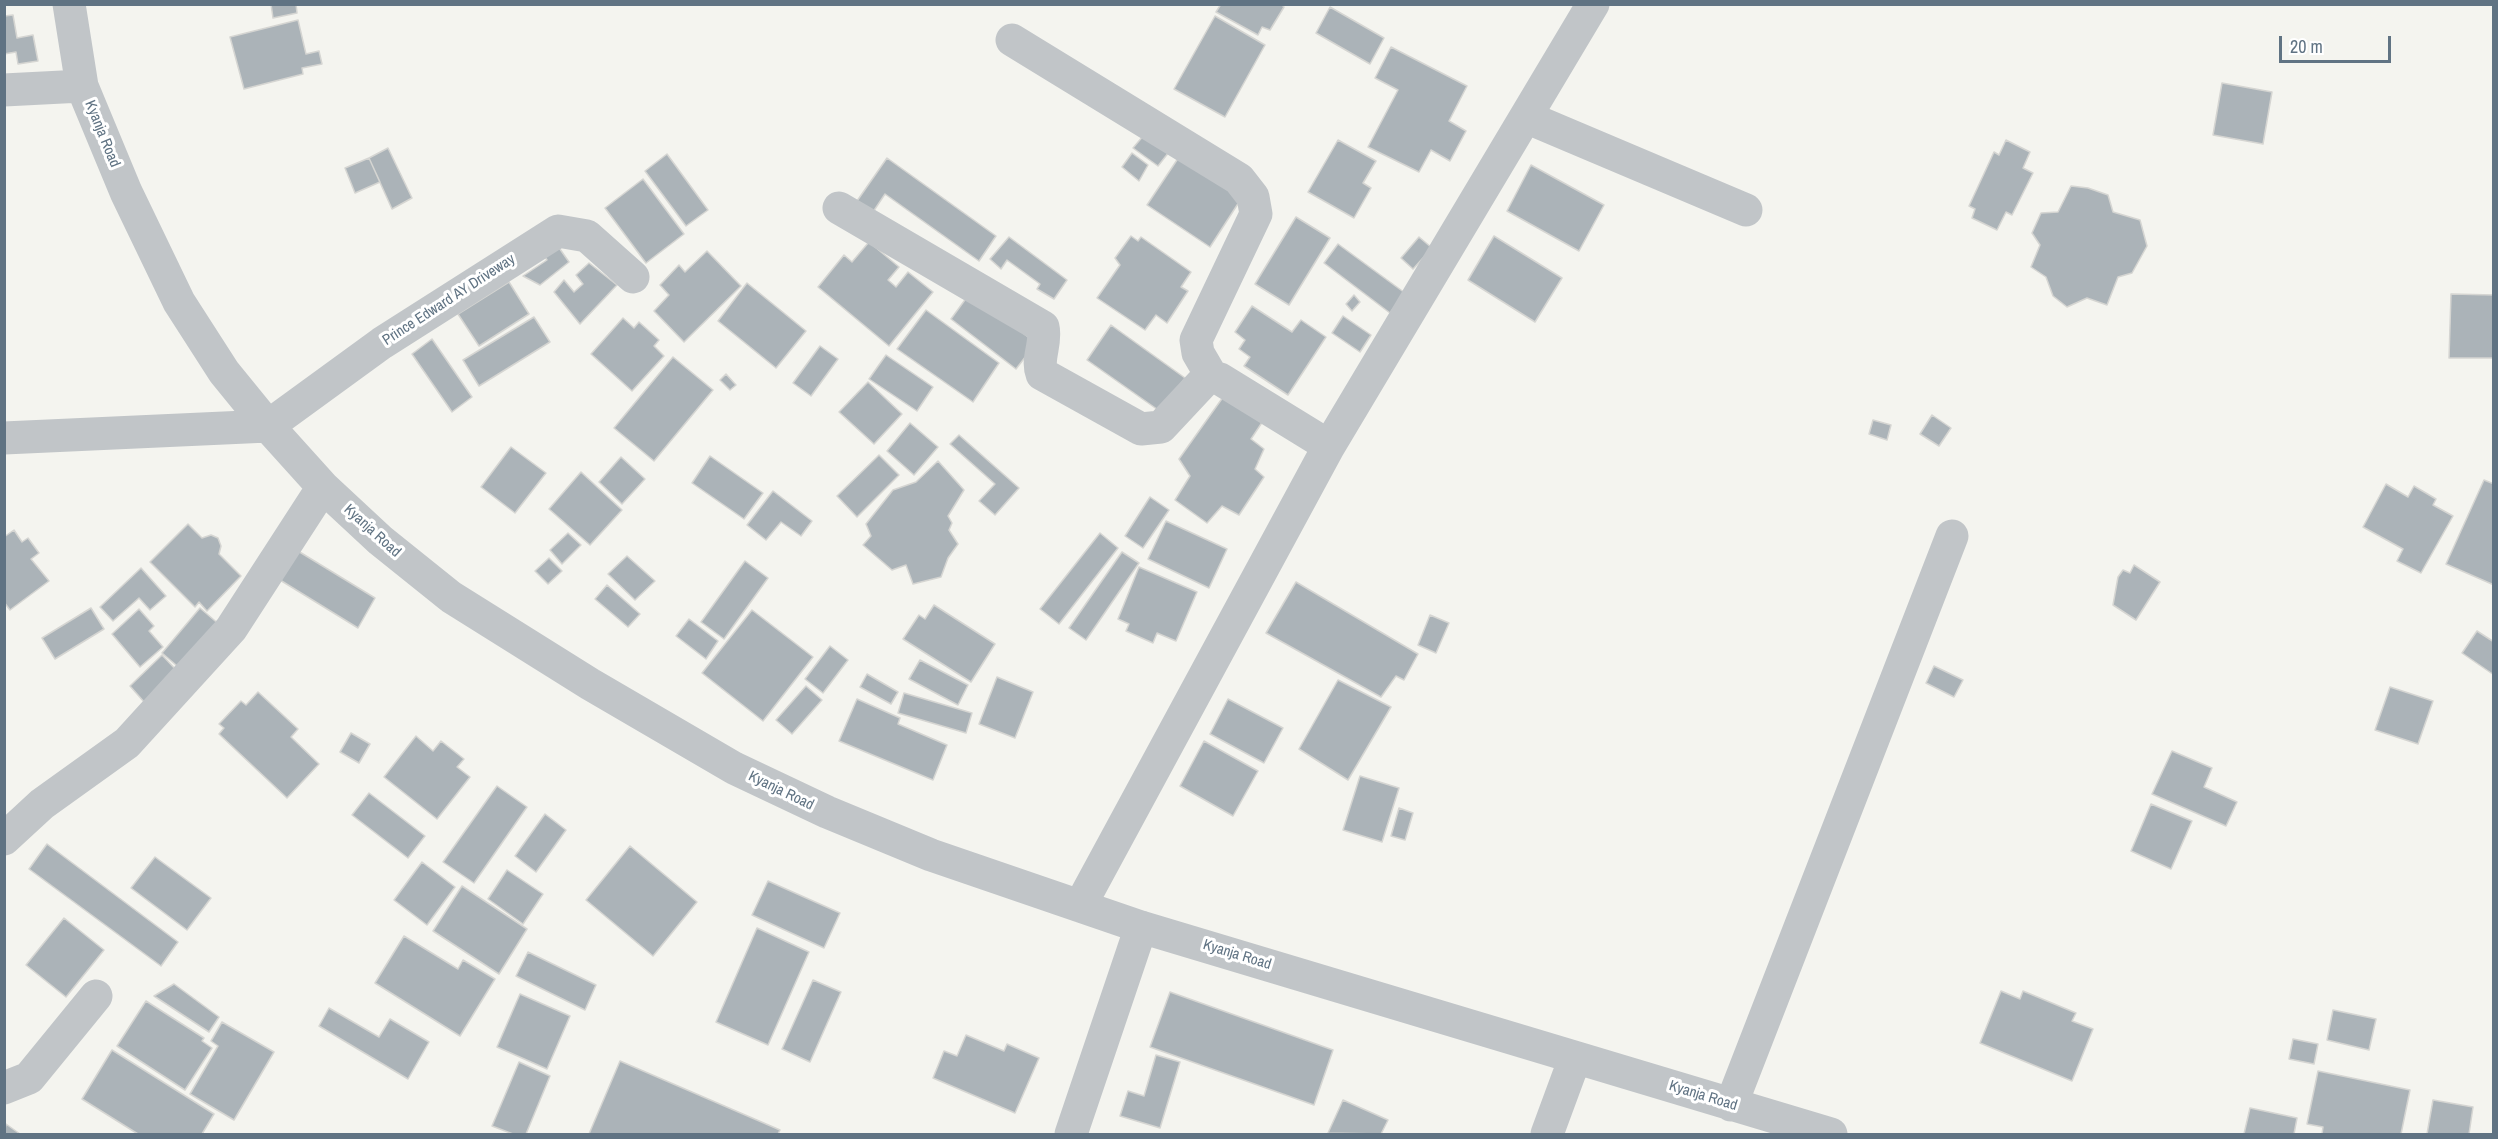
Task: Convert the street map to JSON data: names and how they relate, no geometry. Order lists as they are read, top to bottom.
{
  "streets": {
    "street": ["Kyanja Road", "Prince Edward AY Driveway"]
  },
  "crossings": [
    ["Kyanja Road", "Prince Edward AY Driveway"]
  ],
  "scale_bar": "20 m"
}
